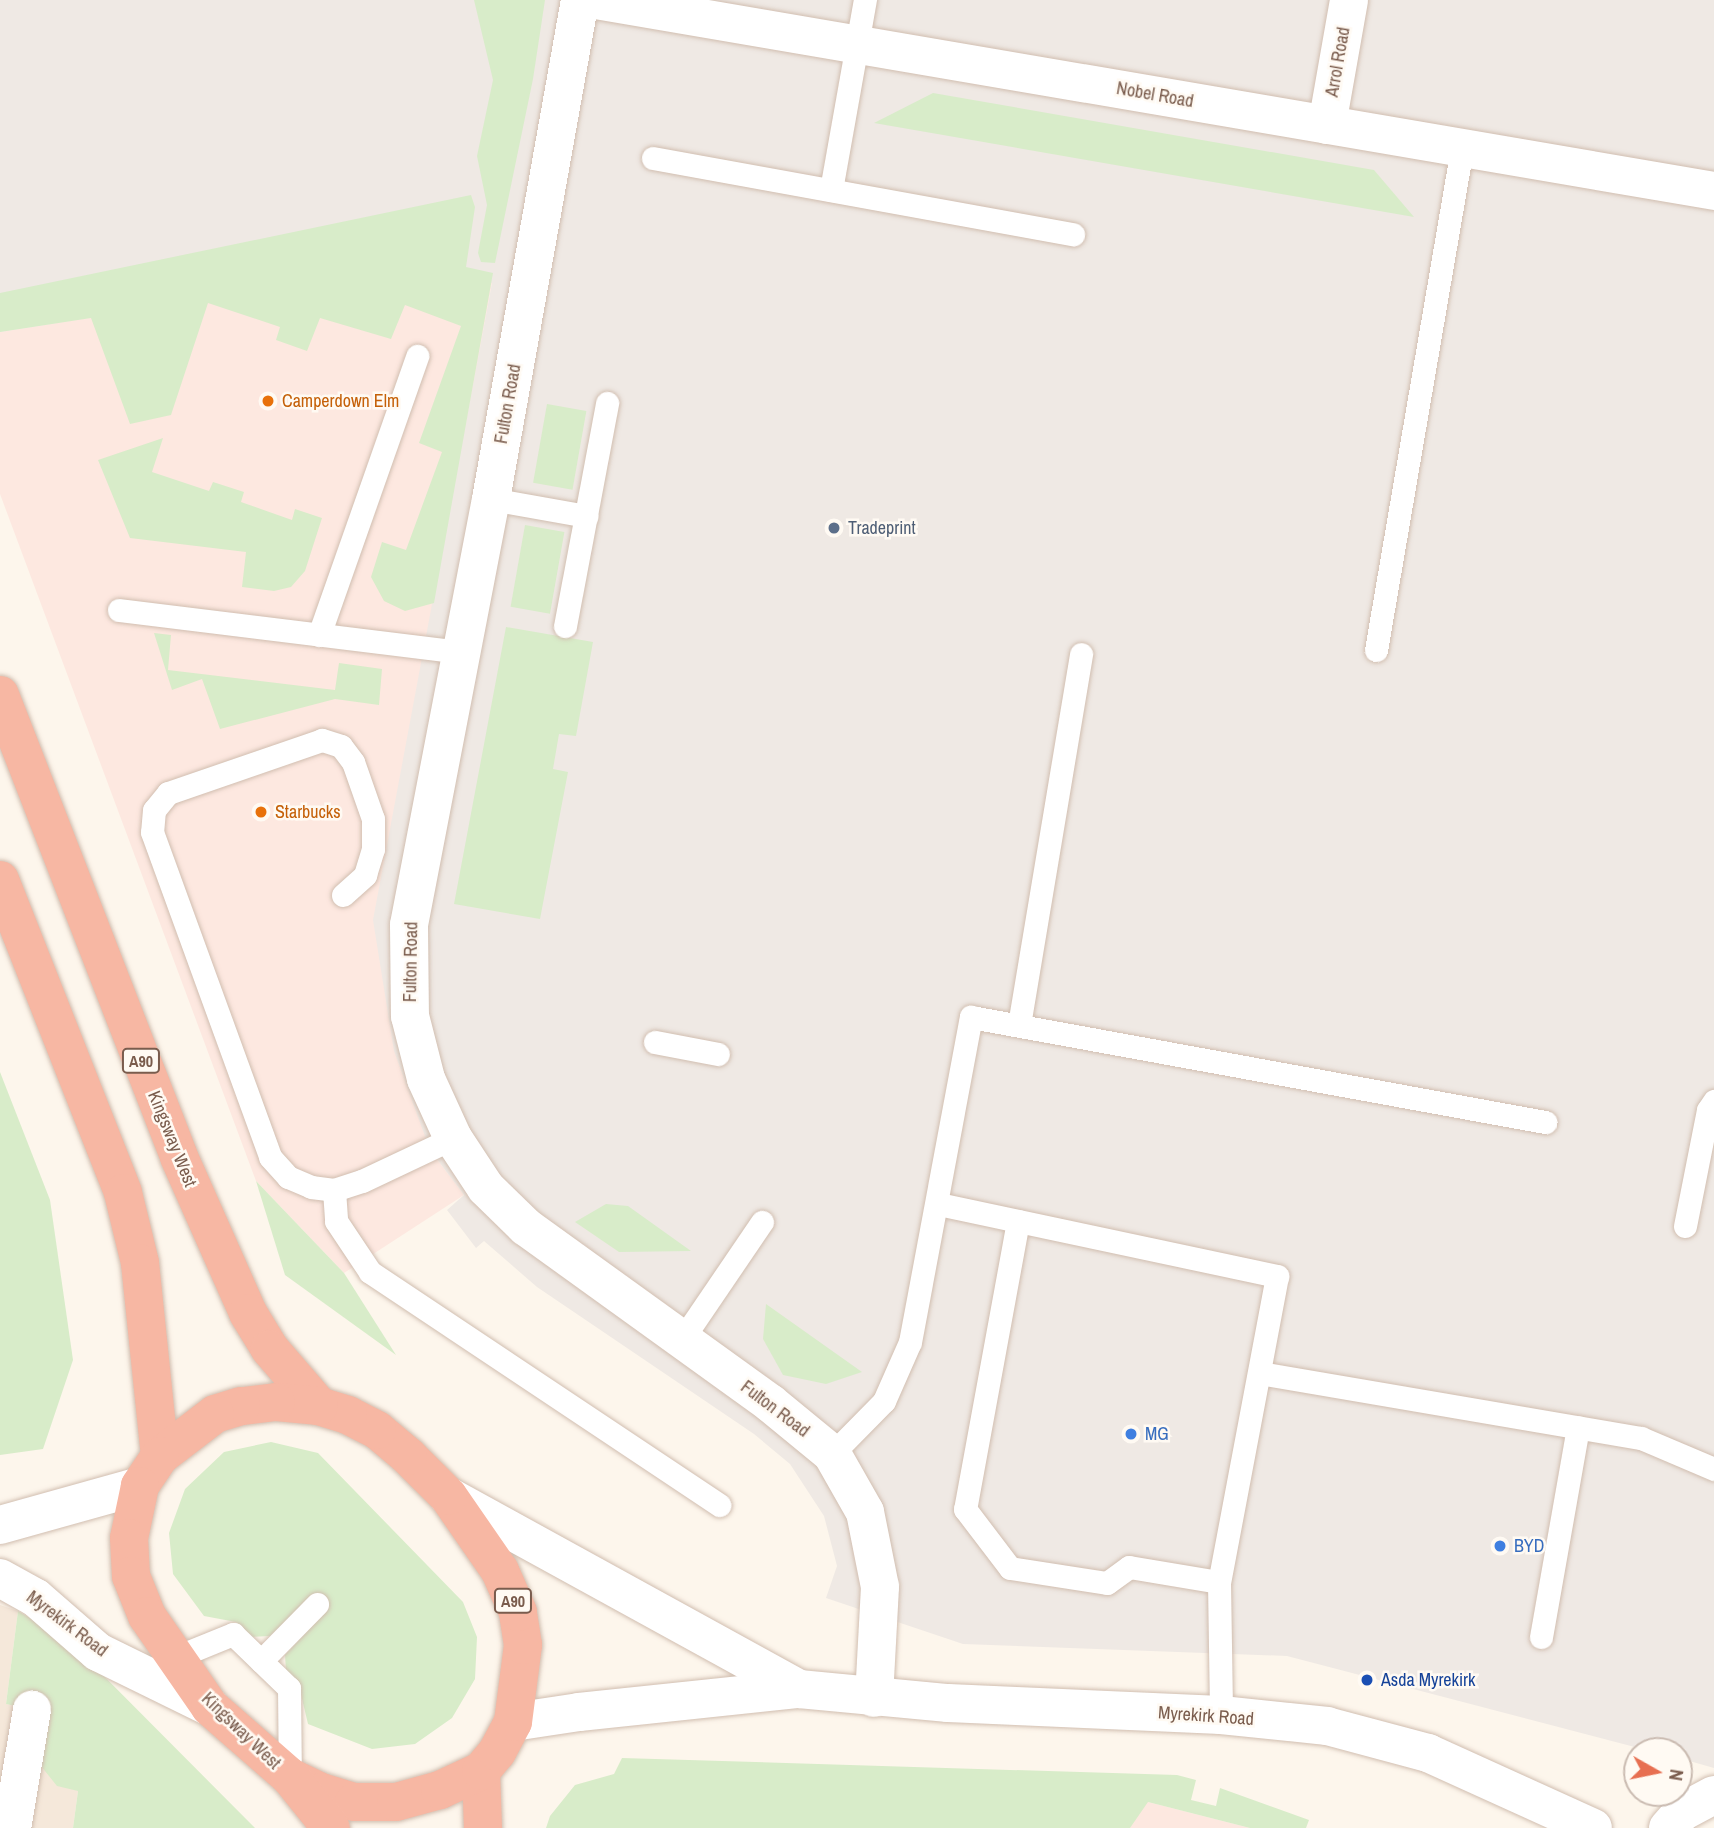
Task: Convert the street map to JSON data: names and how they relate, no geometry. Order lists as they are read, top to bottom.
{
  "streets": {
    "highway": ["A90", "Kingsway West"],
    "street": [
      "Arrol Road",
      "Nobel Road",
      "Fulton Road",
      "Myrekirk Road"
    ]
  },
  "crossings": [
    ["Arrol Road", "Nobel Road"],
    ["Fulton Road", "Myrekirk Road"],
    ["Kingsway West", "Myrekirk Road"]
  ],
  "places": [
    "Camperdown Elm",
    "Tradeprint",
    "Starbucks",
    "MG",
    "BYD",
    "Asda Myrekirk"
  ],
  "north": "right"
}
